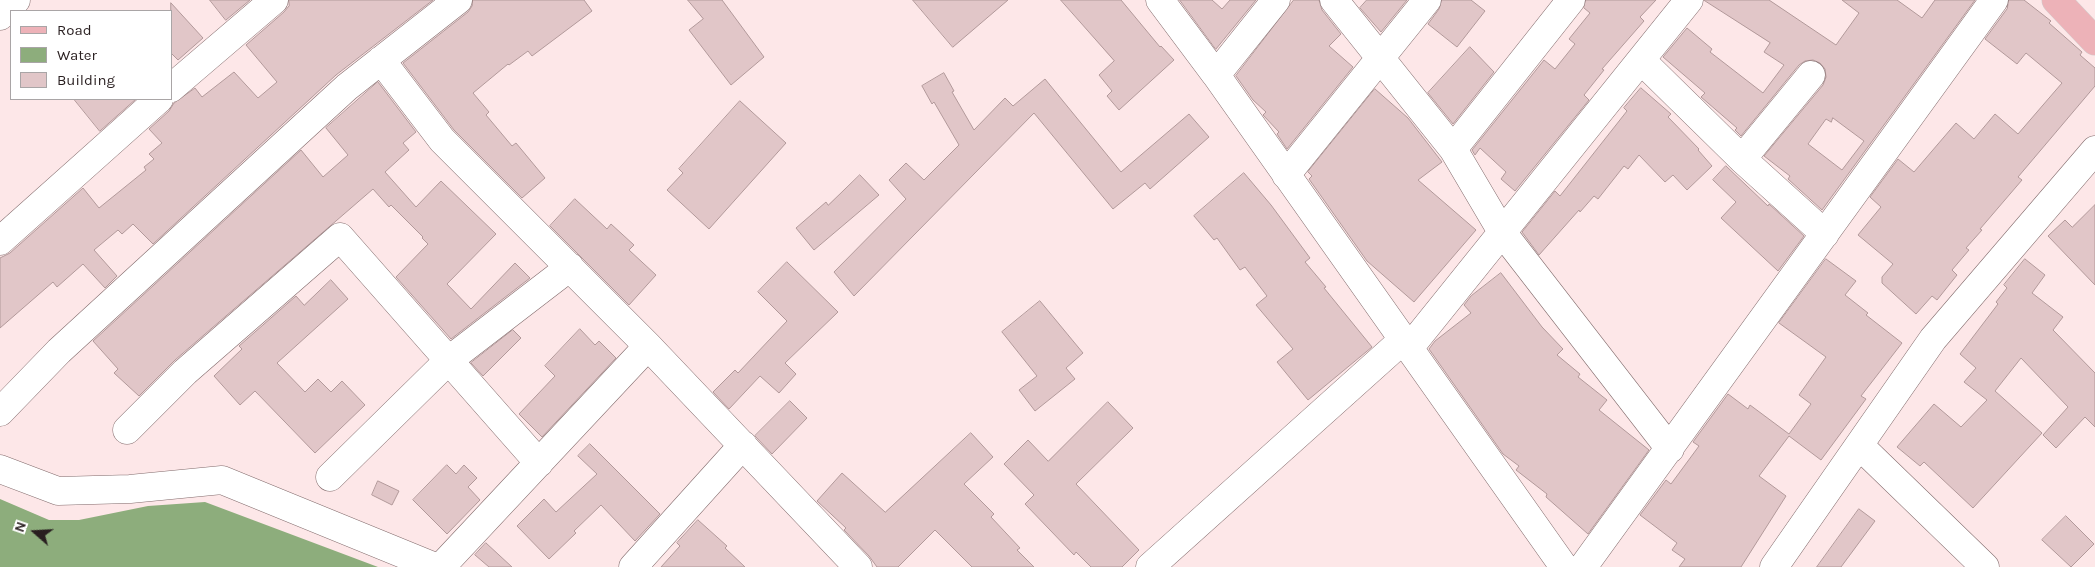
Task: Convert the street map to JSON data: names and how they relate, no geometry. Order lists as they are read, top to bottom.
{
  "legend": ["Road", "Water", "Building"],
  "north": "left"
}
